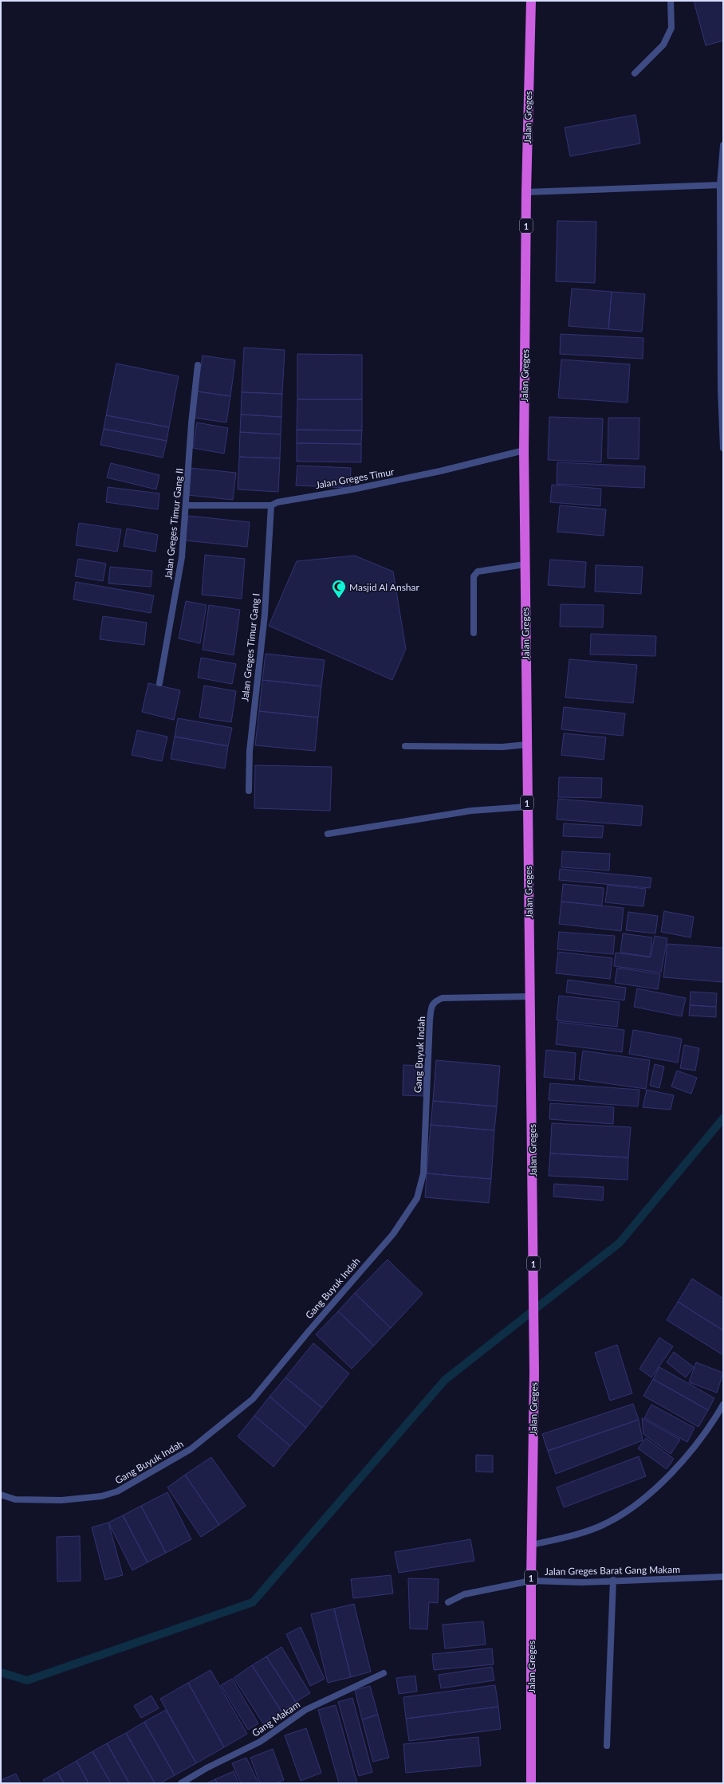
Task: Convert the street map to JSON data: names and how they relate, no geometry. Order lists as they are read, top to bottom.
{
  "streets": {
    "highway": ["Jalan Greges", "1"],
    "street": [
      "Jalan Greges Timur",
      "Jalan Greges Timur Gang II",
      "Jalan Greges Timur Gang I",
      "Gang Buyuk Indah",
      "Jalan Greges Barat Gang Makam",
      "Gang Makam"
    ]
  },
  "crossings": [
    ["Jalan Greges", "Jalan Greges Timur"],
    ["Jalan Greges", "Gang Buyuk Indah"],
    ["Jalan Greges", "Jalan Greges Barat Gang Makam"],
    ["Jalan Greges Timur", "Jalan Greges Timur Gang II"],
    ["Jalan Greges Timur", "Jalan Greges Timur Gang I"]
  ],
  "places": {
    "mosque": ["Masjid Al Anshar"]
  }
}
